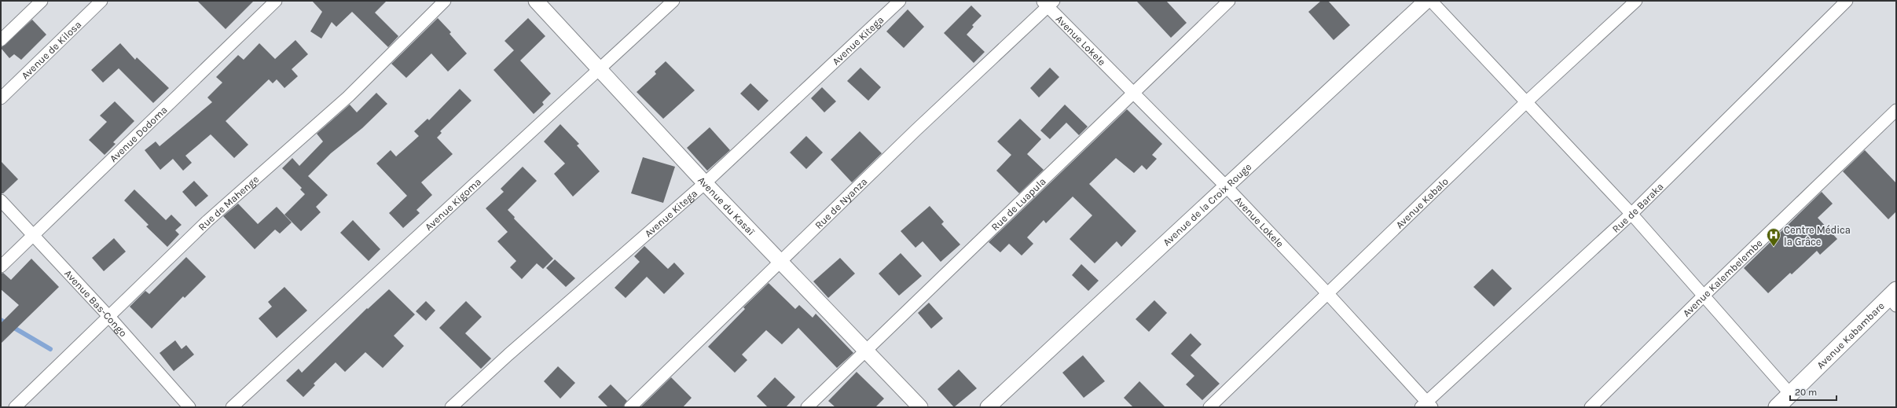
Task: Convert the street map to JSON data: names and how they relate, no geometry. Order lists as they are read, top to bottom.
{
  "streets": {
    "main road": ["Avenue Kabambare"],
    "street": [
      "Avenue Kitega",
      "Avenue Lokele",
      "Avenue de Kilosa",
      "Avenue Dodoma",
      "Rue de Mahenge",
      "Rue de Nyanza",
      "Avenue Kigoma",
      "Rue de Luapula",
      "Avenue de la Croix Rouge",
      "Avenue Kabalo",
      "Avenue du Kasaï",
      "Rue de Baraka",
      "Avenue Kalembelembe",
      "Avenue Bas-Congo"
    ]
  },
  "crossings": [
    ["Avenue Kitega", "Avenue du Kasaï"],
    ["Avenue Lokele", "Rue de Nyanza"],
    ["Avenue Lokele", "Rue de Luapula"],
    ["Avenue Lokele", "Avenue de la Croix Rouge"],
    ["Avenue Lokele", "Avenue Kabalo"],
    ["Avenue Lokele", "Rue de Baraka"],
    ["Avenue Dodoma", "Avenue Bas-Congo"],
    ["Rue de Mahenge", "Avenue Bas-Congo"],
    ["Rue de Nyanza", "Avenue du Kasaï"],
    ["Avenue Kigoma", "Avenue du Kasaï"],
    ["Rue de Luapula", "Avenue du Kasaï"]
  ],
  "places": {
    "hospital": ["Centre Médica la Grâce"]
  },
  "scale_bar": "20 m"
}
